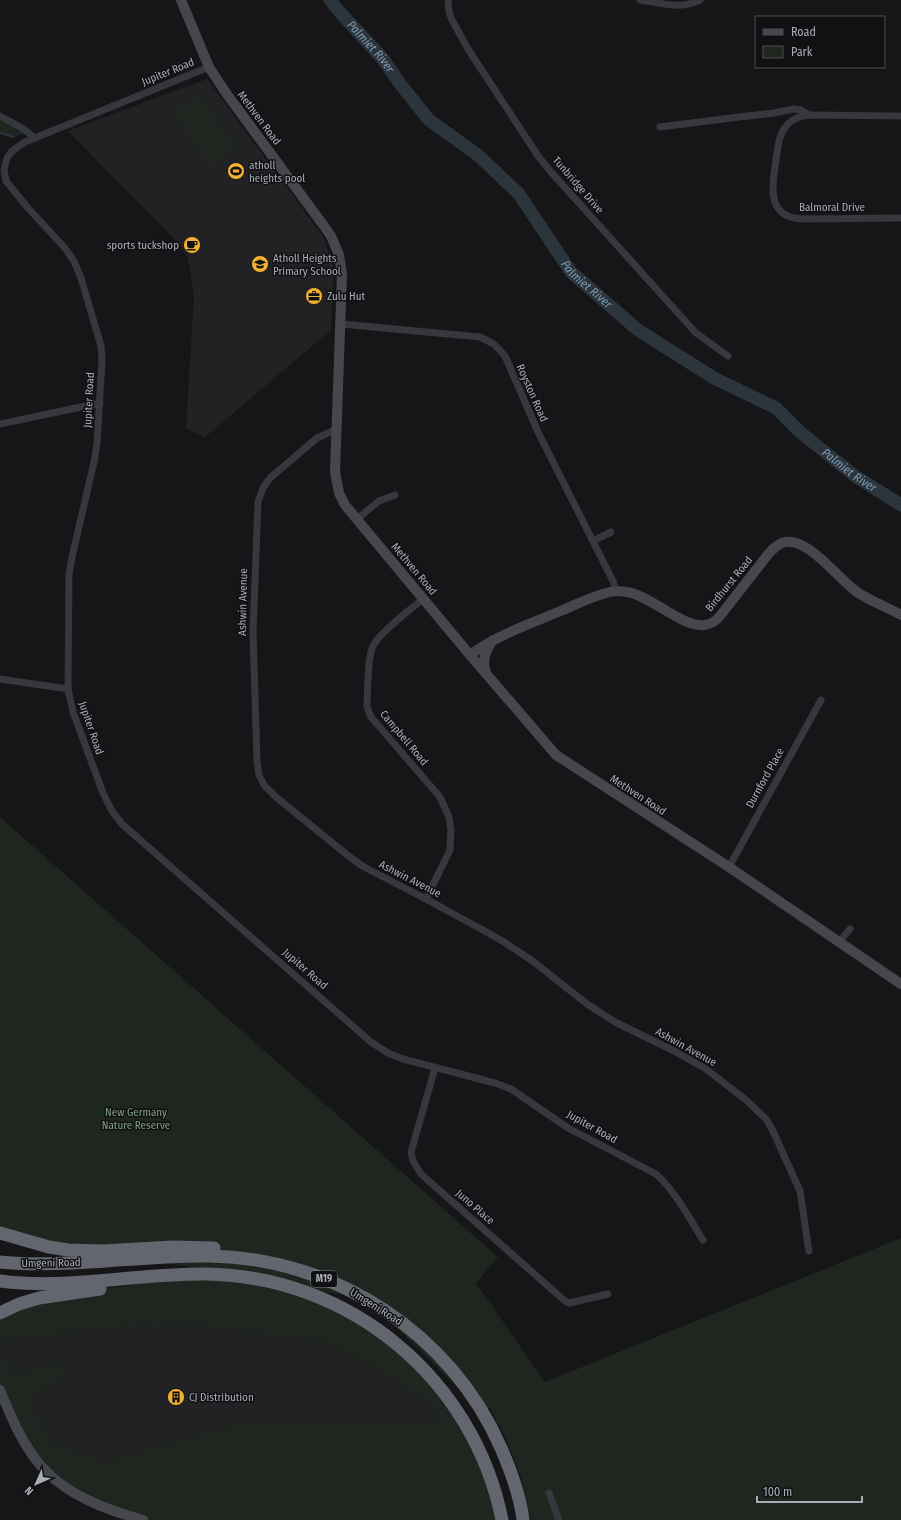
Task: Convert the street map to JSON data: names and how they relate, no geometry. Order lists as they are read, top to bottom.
{
  "streets": {
    "highway": ["Umgeni Road", "M19"],
    "street": [
      "Jupiter Road",
      "Methven Road",
      "Tunbridge Drive",
      "Balmoral Drive",
      "Royston Road",
      "Birdhurst Road",
      "Ashwin Avenue",
      "Campbell Road",
      "Durnford Place",
      "Juno Place"
    ]
  },
  "crossings": [
    ["Jupiter Road", "Methven Road"],
    ["Jupiter Road", "Juno Place"],
    ["Methven Road", "Royston Road"],
    ["Methven Road", "Birdhurst Road"],
    ["Methven Road", "Ashwin Avenue"],
    ["Methven Road", "Campbell Road"],
    ["Methven Road", "Durnford Place"],
    ["Royston Road", "Birdhurst Road"],
    ["Ashwin Avenue", "Campbell Road"]
  ],
  "water": ["Palmiet River"],
  "parks": ["New Germany Nature Reserve"],
  "places": {
    "sports": ["atholl heights pool"],
    "cafe": ["sports tuckshop"],
    "school or university": ["Atholl Heights Primary School"],
    "office": ["Zulu Hut"],
    "building": ["CJ Distribution"]
  },
  "legend": ["Road", "Park"],
  "scale_bar": "100 m",
  "north": "bottom left"
}
